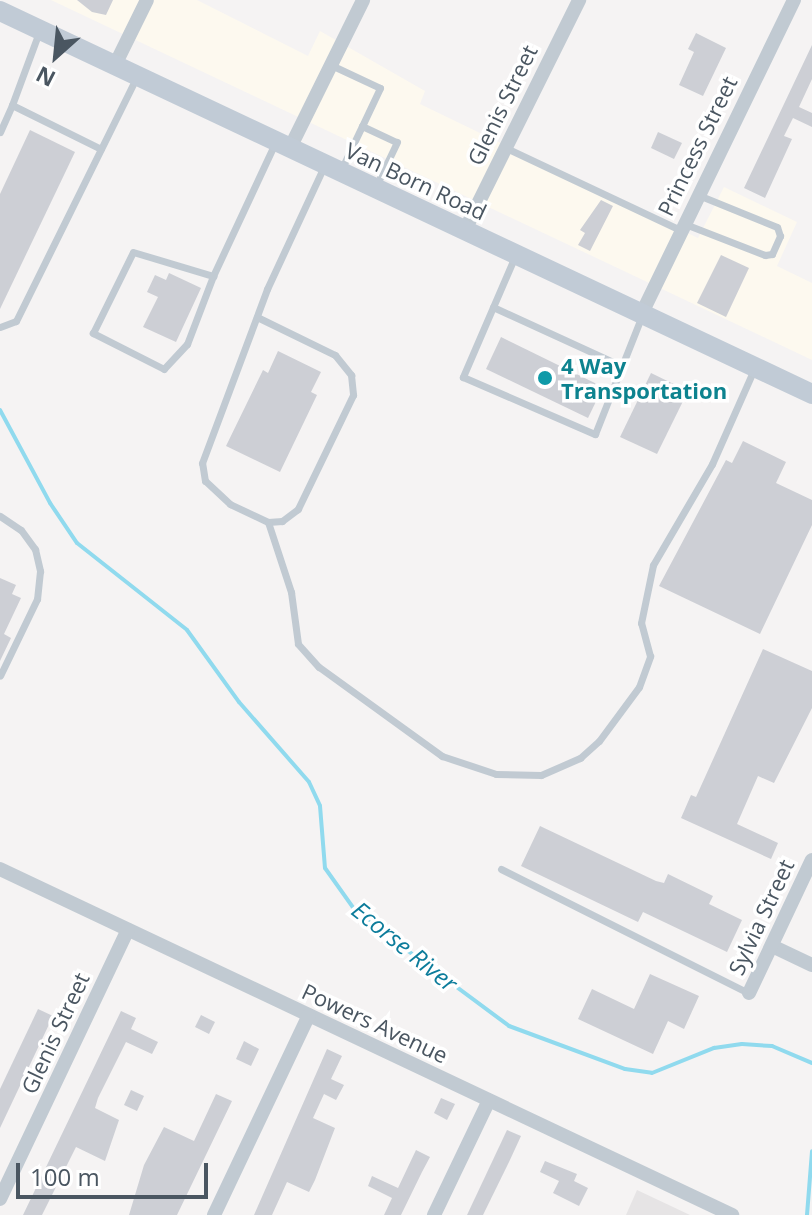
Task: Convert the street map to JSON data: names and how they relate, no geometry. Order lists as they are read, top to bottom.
{
  "streets": {
    "main road": ["Van Born Road"],
    "street": [
      "Glenis Street",
      "Princess Street",
      "Sylvia Street",
      "Powers Avenue"
    ]
  },
  "crossings": [
    ["Glenis Street", "Van Born Road"],
    ["Glenis Street", "Powers Avenue"],
    ["Princess Street", "Van Born Road"]
  ],
  "water": ["Ecorse River"],
  "places": ["4 Way Transportation"],
  "scale_bar": "100 m",
  "north": "bottom left"
}
